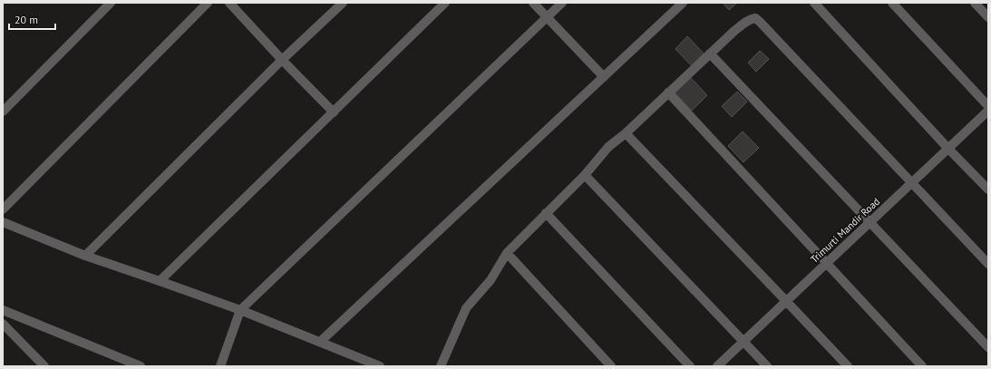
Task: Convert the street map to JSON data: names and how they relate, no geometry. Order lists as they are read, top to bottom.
{
  "streets": {
    "street": ["Trimurti Mandir Road"]
  },
  "scale_bar": "20 m"
}
